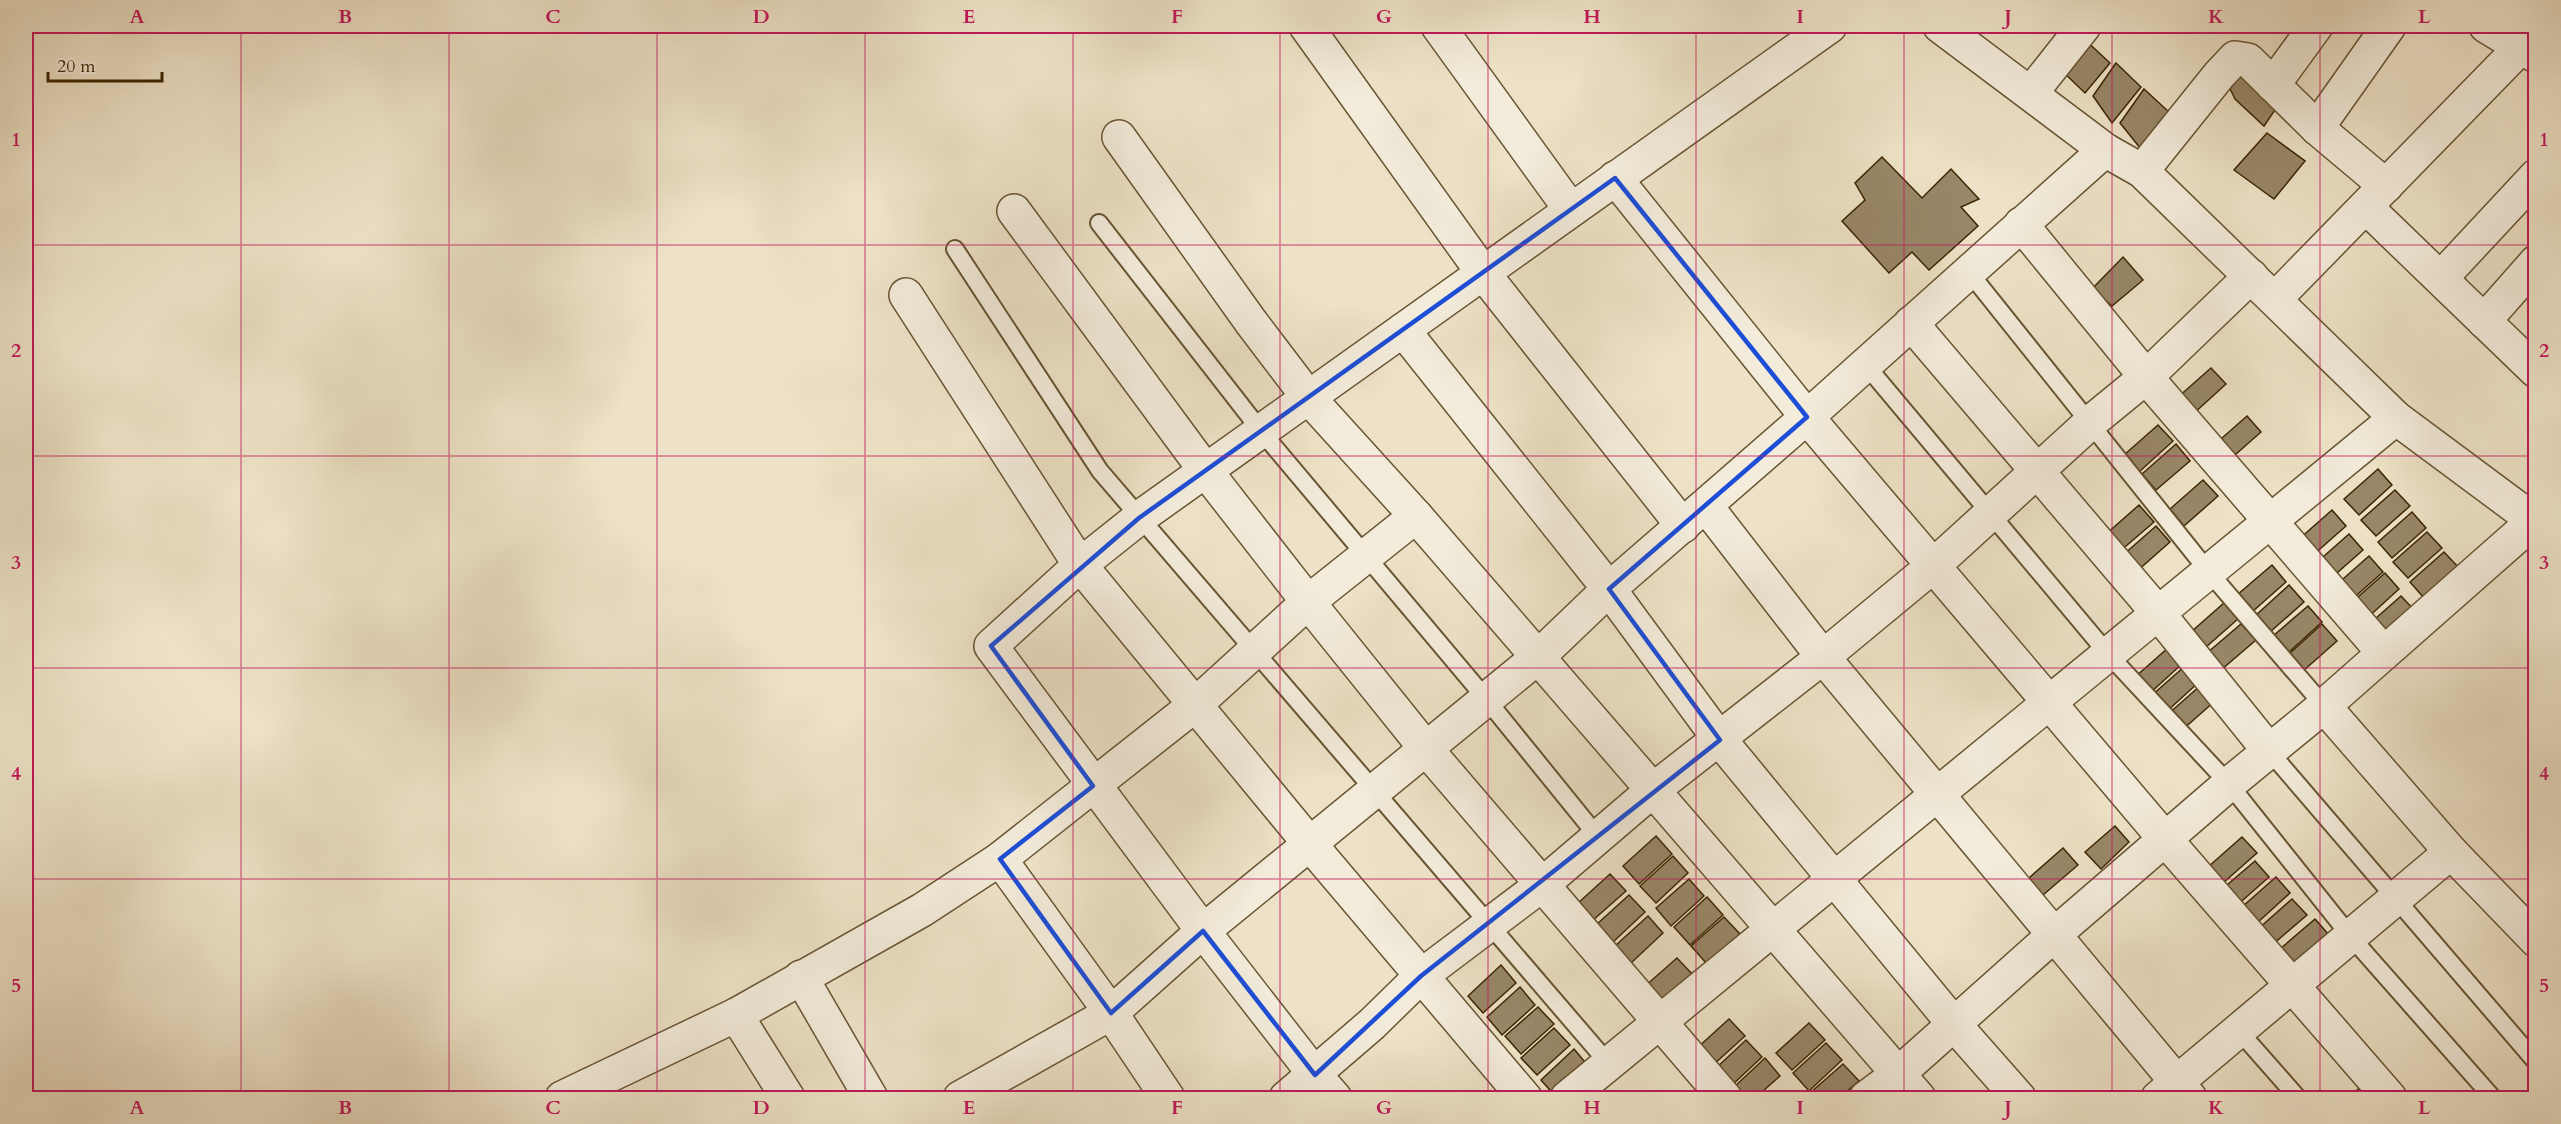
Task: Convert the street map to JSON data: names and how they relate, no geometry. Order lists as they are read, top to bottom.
{
  "scale_bar": "20 m",
  "grid": {
    "columns": [
      "A",
      "B",
      "C",
      "D",
      "E",
      "F",
      "G",
      "H",
      "I",
      "J",
      "K",
      "L"
    ],
    "rows": [
      "1",
      "2",
      "3",
      "4",
      "5"
    ]
  }
}
